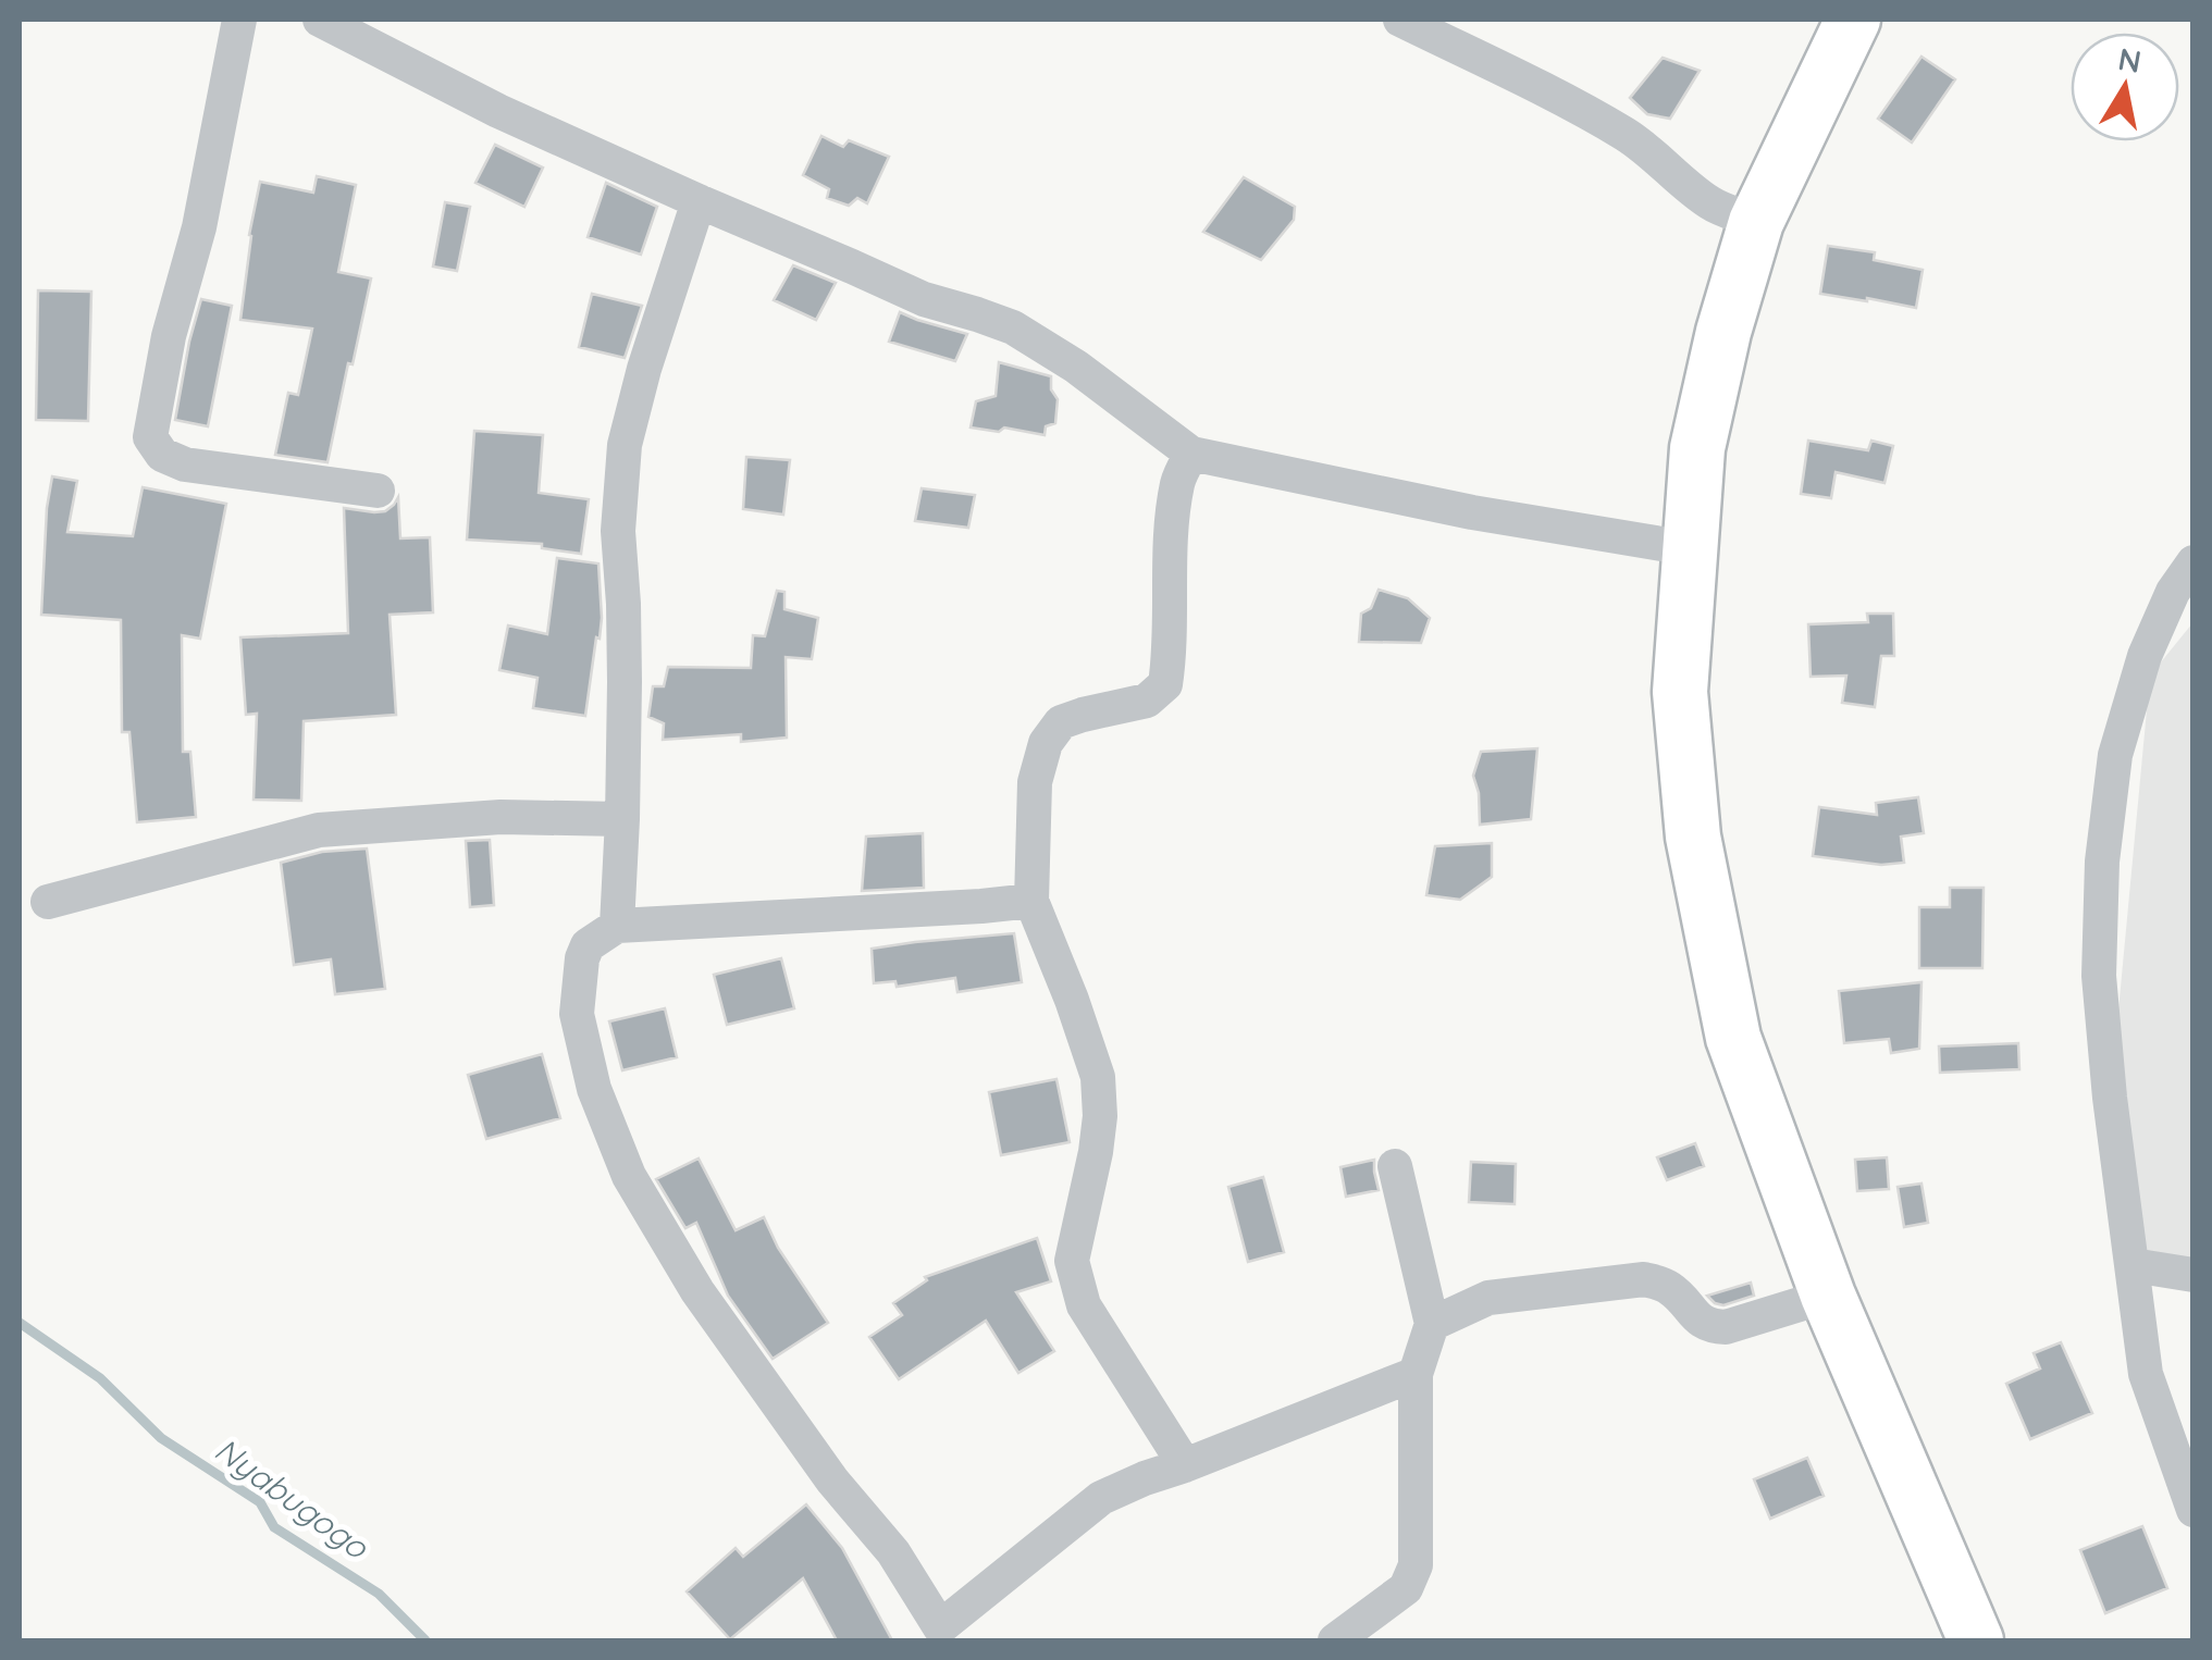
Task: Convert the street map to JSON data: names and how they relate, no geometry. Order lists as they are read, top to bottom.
{
  "water": ["Nyabugogo"],
  "north": "top"
}
